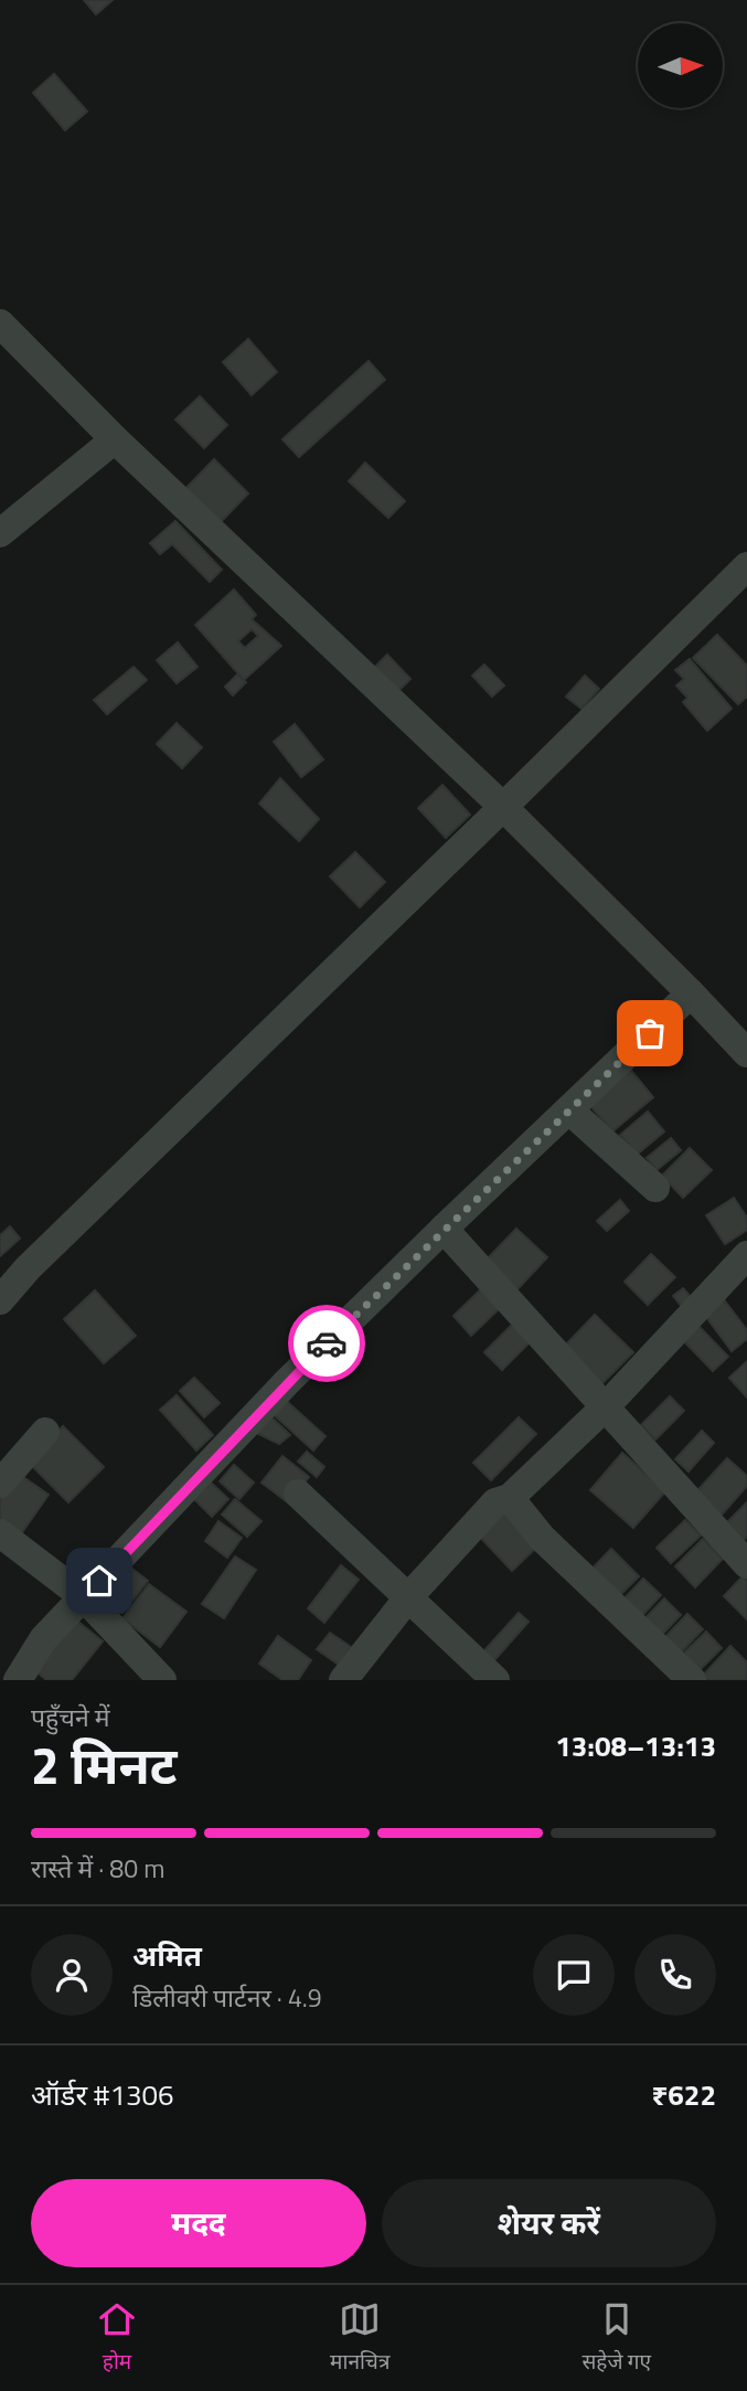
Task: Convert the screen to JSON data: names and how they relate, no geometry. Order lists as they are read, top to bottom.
{
  "north": "right",
  "page": {
    "heading": ["2 मिनट", "पहुँचने में", "13:08–13:13"],
    "panel": [
      "अमित",
      "डिलीवरी पार्टनर · 4.9",
      "ऑर्डर #1306",
      "₹622"
    ],
    "bar": "रास्ते में · 80 m",
    "buttons": ["मदद", "शेयर करें"],
    "tabs": ["होम", "मानचित्र", "सहेजे गए"]
  }
}
